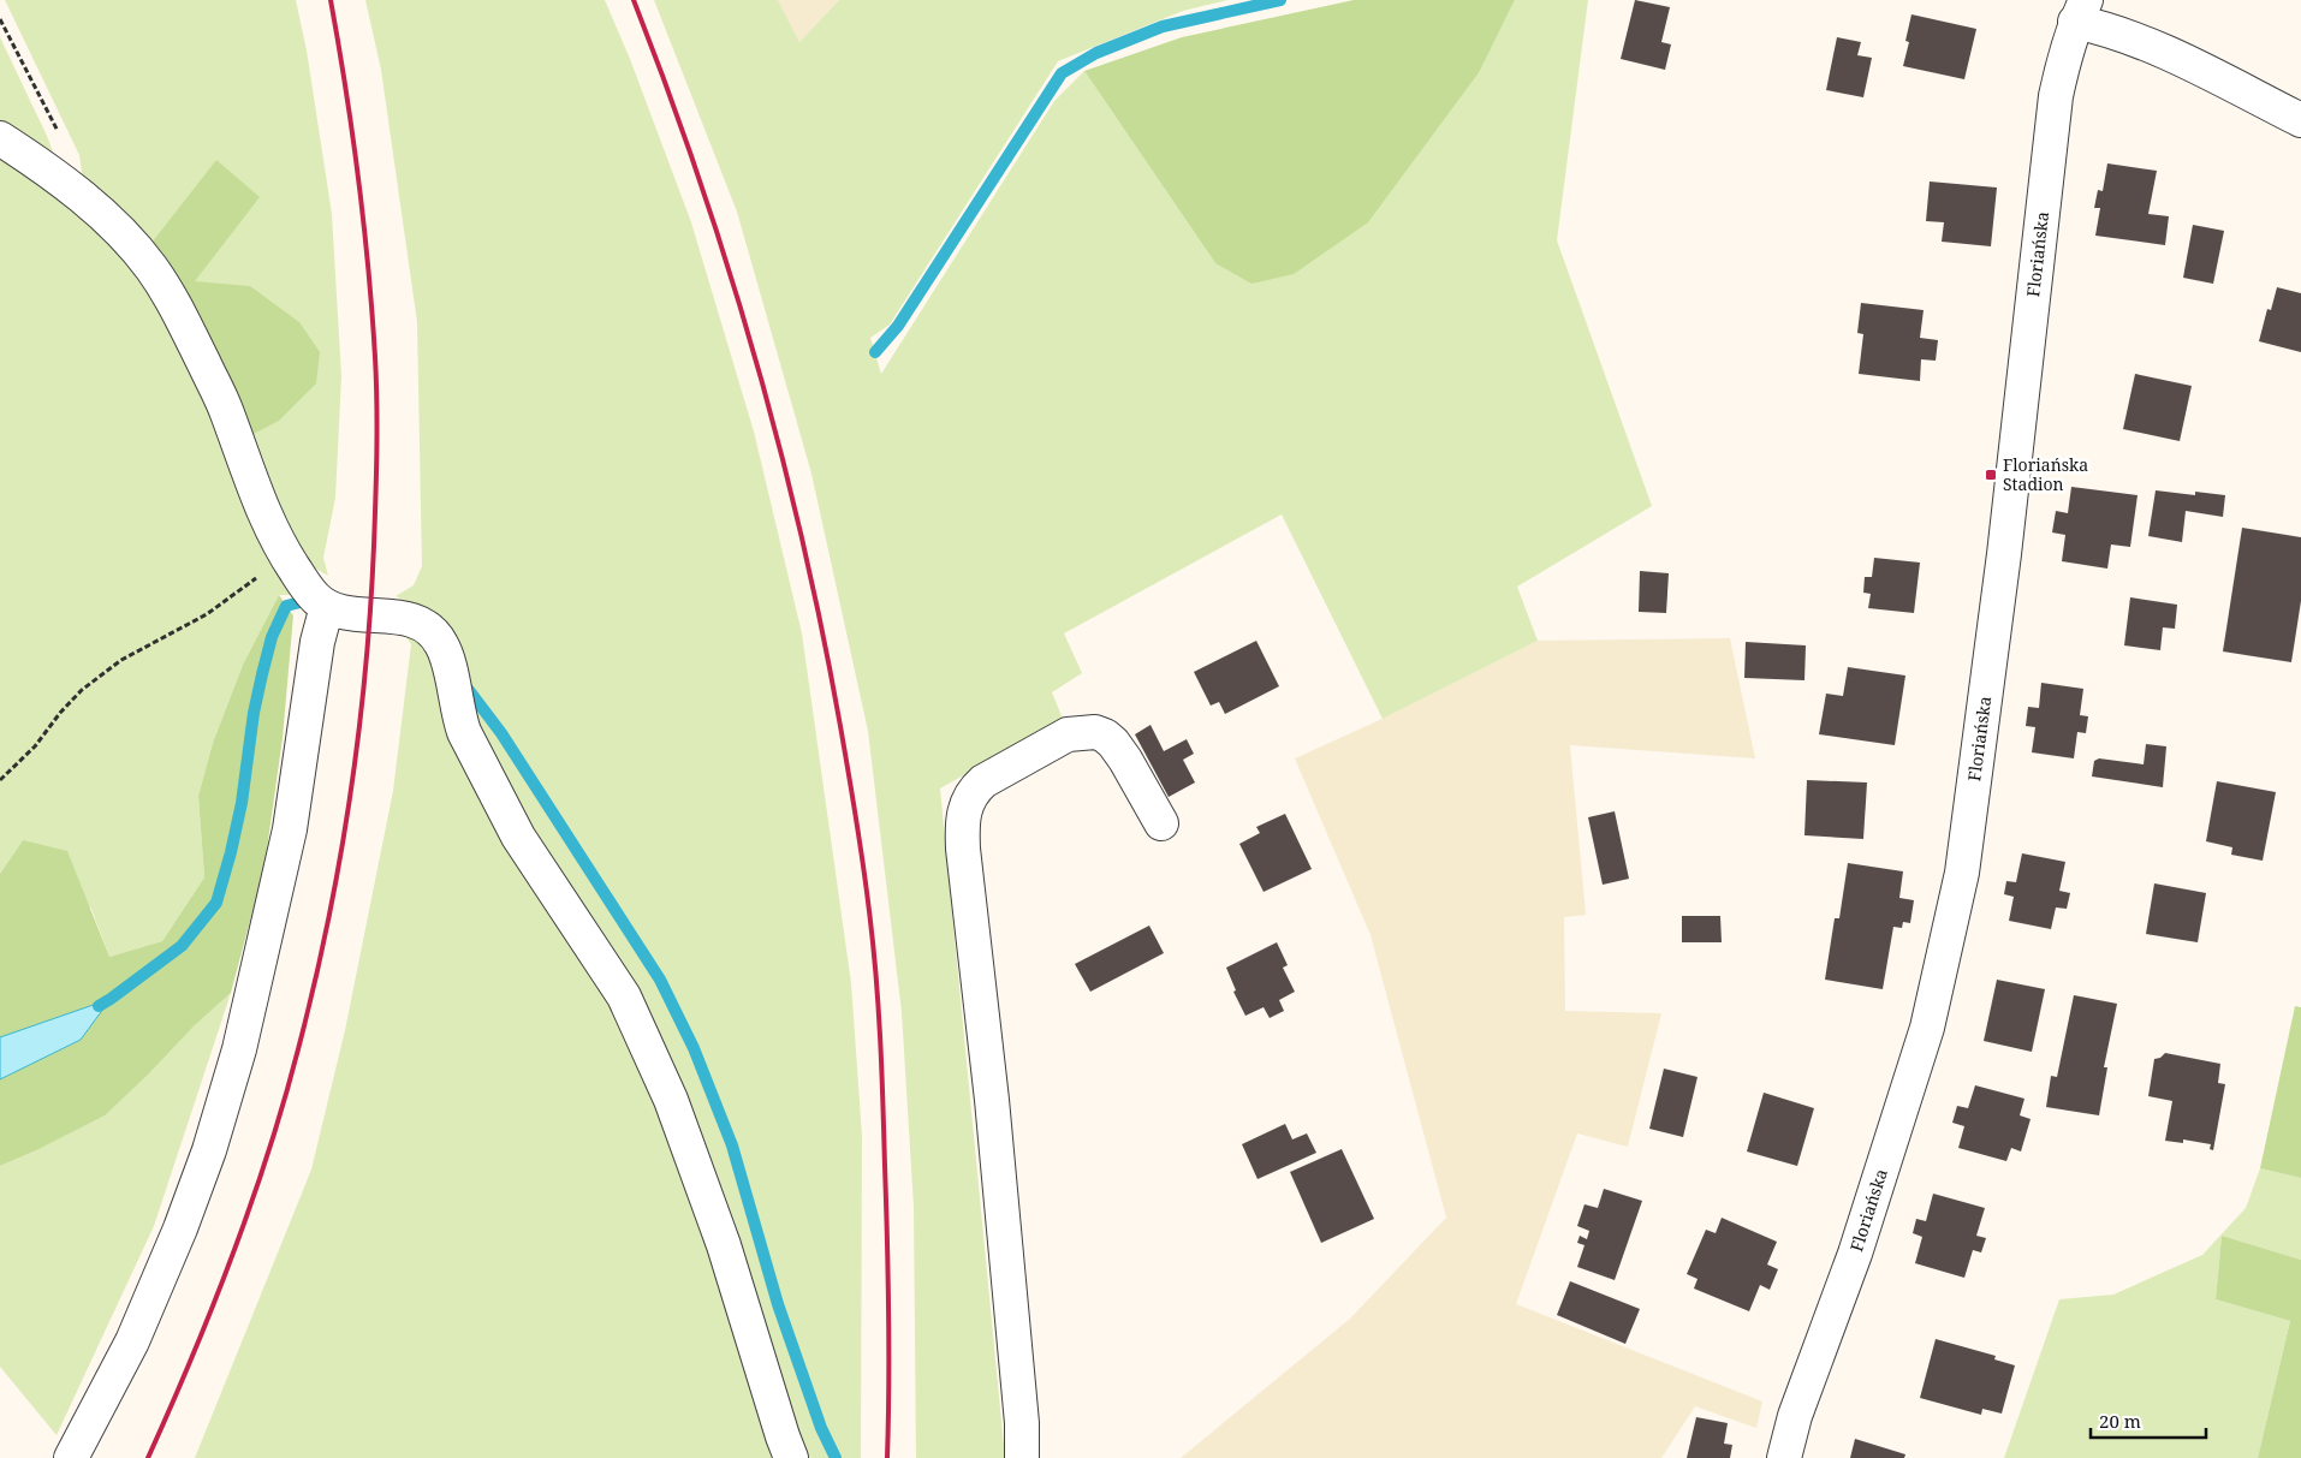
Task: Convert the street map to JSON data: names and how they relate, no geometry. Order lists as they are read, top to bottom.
{
  "streets": {
    "street": ["Floriańska"]
  },
  "places": {
    "transit": ["Floriańska Stadion"]
  },
  "scale_bar": "20 m"
}
